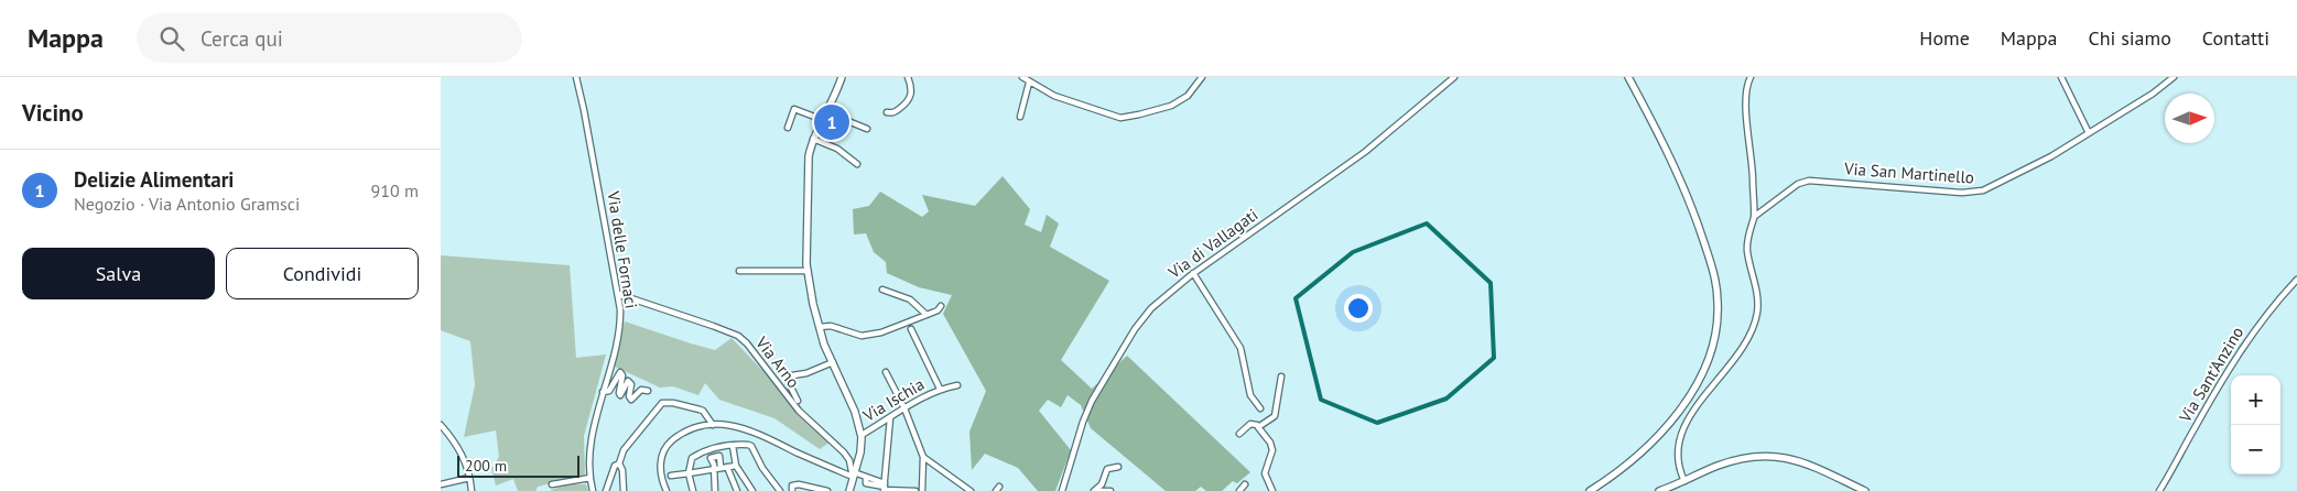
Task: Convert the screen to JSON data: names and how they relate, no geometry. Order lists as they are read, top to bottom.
{
  "streets": {
    "street": [
      "Via San Martinello",
      "Via di Vallagati",
      "Via delle Fornaci",
      "Via Arno",
      "Via Sant'Anzino",
      "Via Ischia"
    ]
  },
  "crossings": [
    ["Via delle Fornaci", "Via Arno"]
  ],
  "scale_bar": "200 m",
  "north": "right",
  "page": {
    "header": "Mappa",
    "search": "Cerca qui",
    "nav": [
      "Home",
      "Mappa",
      "Chi siamo",
      "Contatti"
    ],
    "heading": "Vicino",
    "pins": "1",
    "list": [
      {
        "mark": "1",
        "name": "Delizie Alimentari",
        "note": "Negozio · Via Antonio Gramsci",
        "value": "910 m"
      }
    ],
    "buttons": ["Salva", "Condividi"],
    "map_buttons": ["+", "−"],
    "scale": "200 m"
  }
}
